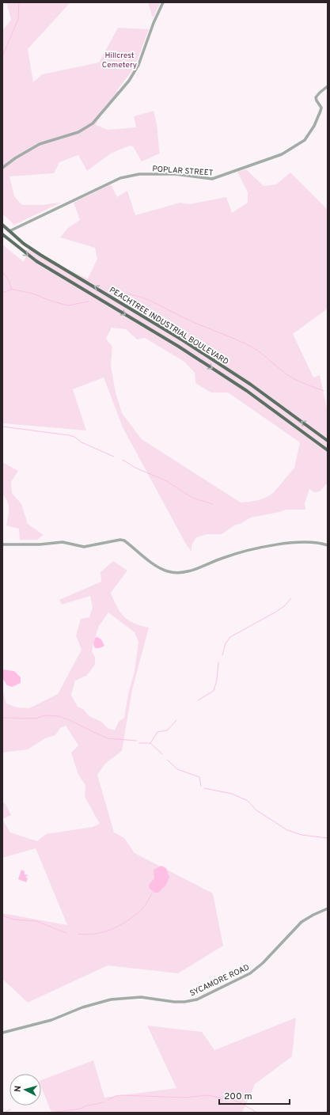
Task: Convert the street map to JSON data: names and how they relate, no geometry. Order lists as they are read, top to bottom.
{
  "streets": {
    "main road": ["PEACHTREE INDUSTRIAL BOULEVARD"],
    "street": ["POPLAR STREET", "SYCAMORE ROAD"]
  },
  "crossings": [
    ["POPLAR STREET", "PEACHTREE INDUSTRIAL BOULEVARD"]
  ],
  "parks": ["Hillcrest Cemetery"],
  "scale_bar": "200 m",
  "north": "left"
}
